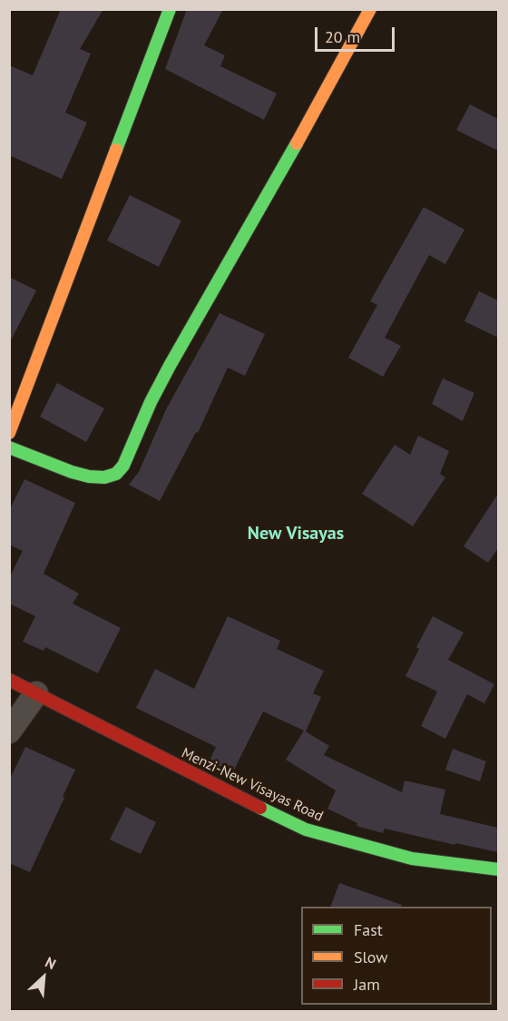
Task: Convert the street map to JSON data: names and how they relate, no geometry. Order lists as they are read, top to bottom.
{
  "streets": {
    "street": ["Menzi-New Visayas Road"]
  },
  "districts": ["New Visayas"],
  "legend": ["Fast", "Slow", "Jam"],
  "scale_bar": "20 m",
  "north": "top right"
}
